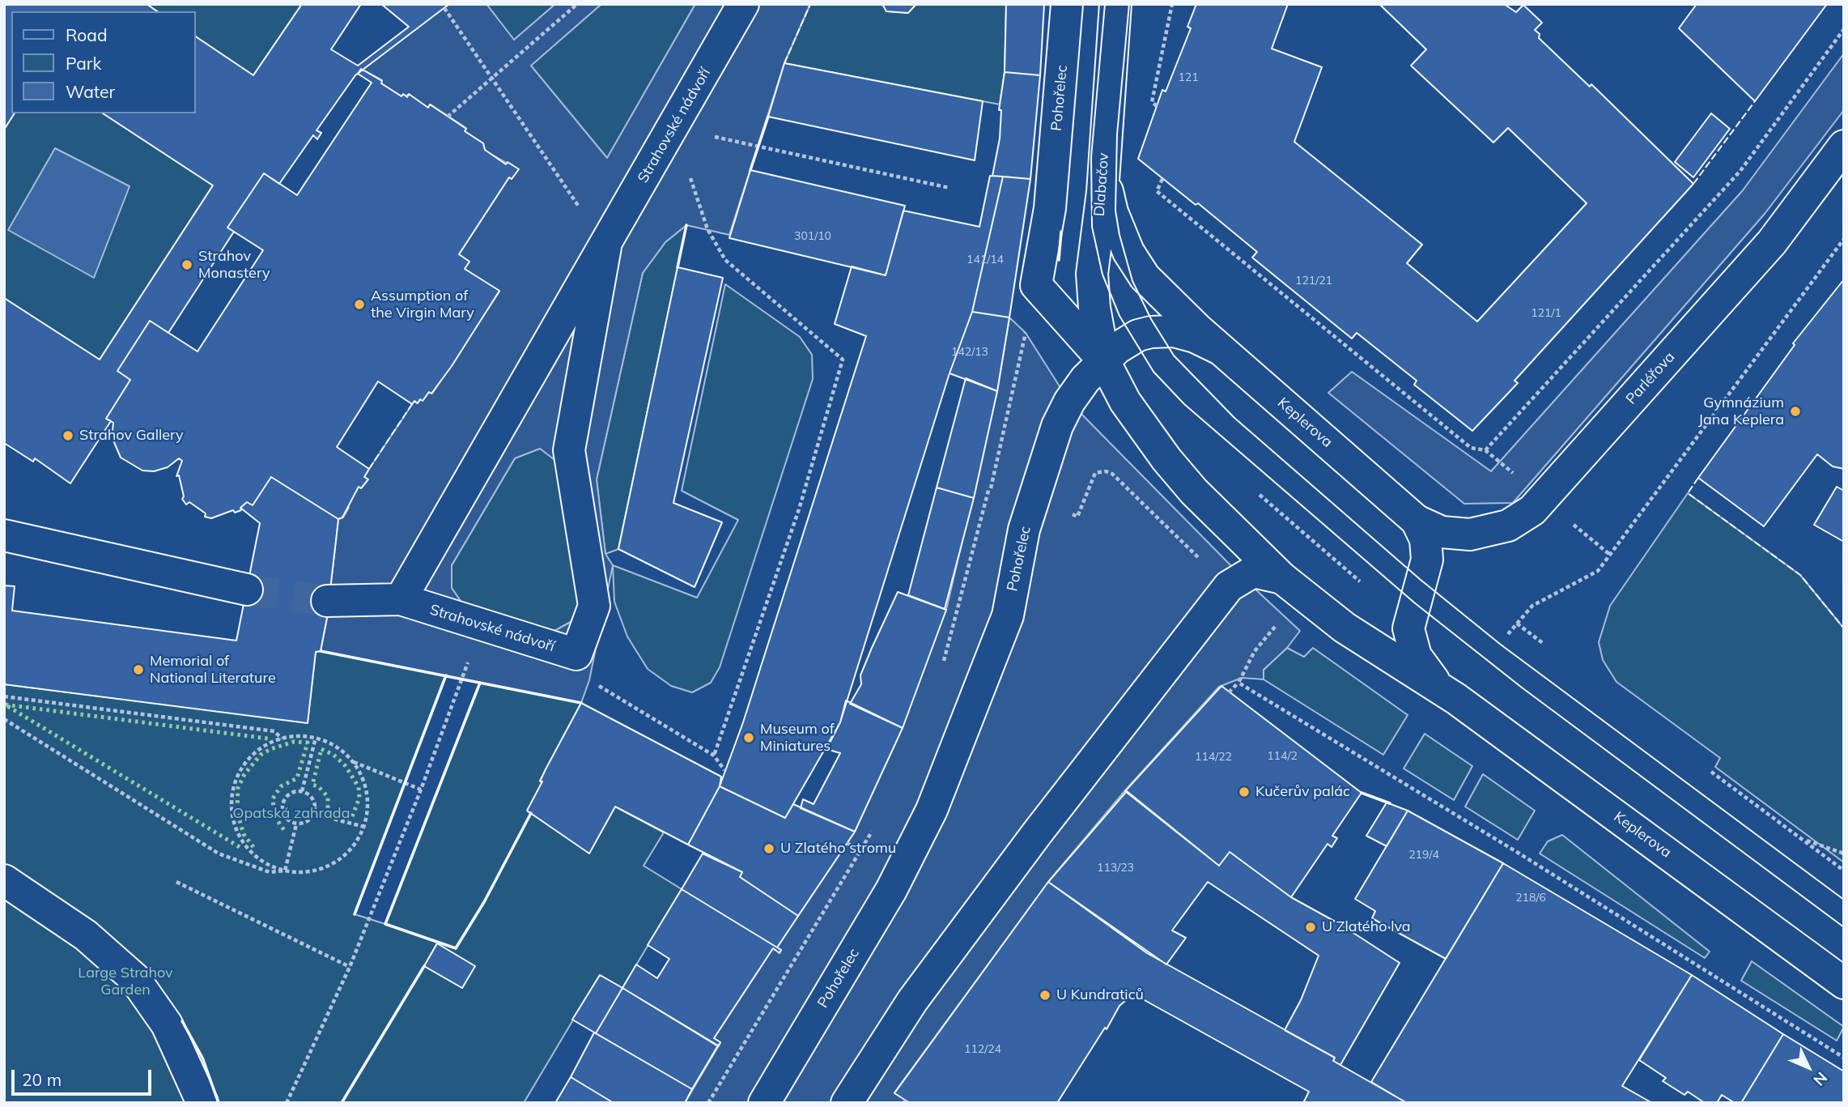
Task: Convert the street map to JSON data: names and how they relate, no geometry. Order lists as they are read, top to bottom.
{
  "streets": {
    "street": [
      "Pohořelec",
      "Strahovské nádvoří",
      "Dlabačov",
      "Parléřova",
      "Keplerova"
    ]
  },
  "crossings": [
    ["Pohořelec", "Dlabačov"],
    ["Pohořelec", "Keplerova"],
    ["Dlabačov", "Keplerova"],
    ["Parléřova", "Keplerova"]
  ],
  "parks": ["Opatská zahrada", "Large Strahov Garden"],
  "places": [
    "Strahov Monastery",
    "Assumption of the Virgin Mary",
    "Gymnázium Jana Keplera",
    "Strahov Gallery",
    "Memorial of National Literature",
    "Museum of Miniatures",
    "Kučerův palác",
    "U Zlatého stromu",
    "U Zlatého lva",
    "U Kundraticů"
  ],
  "house_numbers": [
    "121",
    "301/10",
    "141/14",
    "121/21",
    "121/1",
    "142/13",
    "114/2",
    "114/22",
    "219/4",
    "113/23",
    "218/6",
    "112/24"
  ],
  "legend": ["Road", "Park", "Water"],
  "scale_bar": "20 m",
  "north": "bottom right"
}
